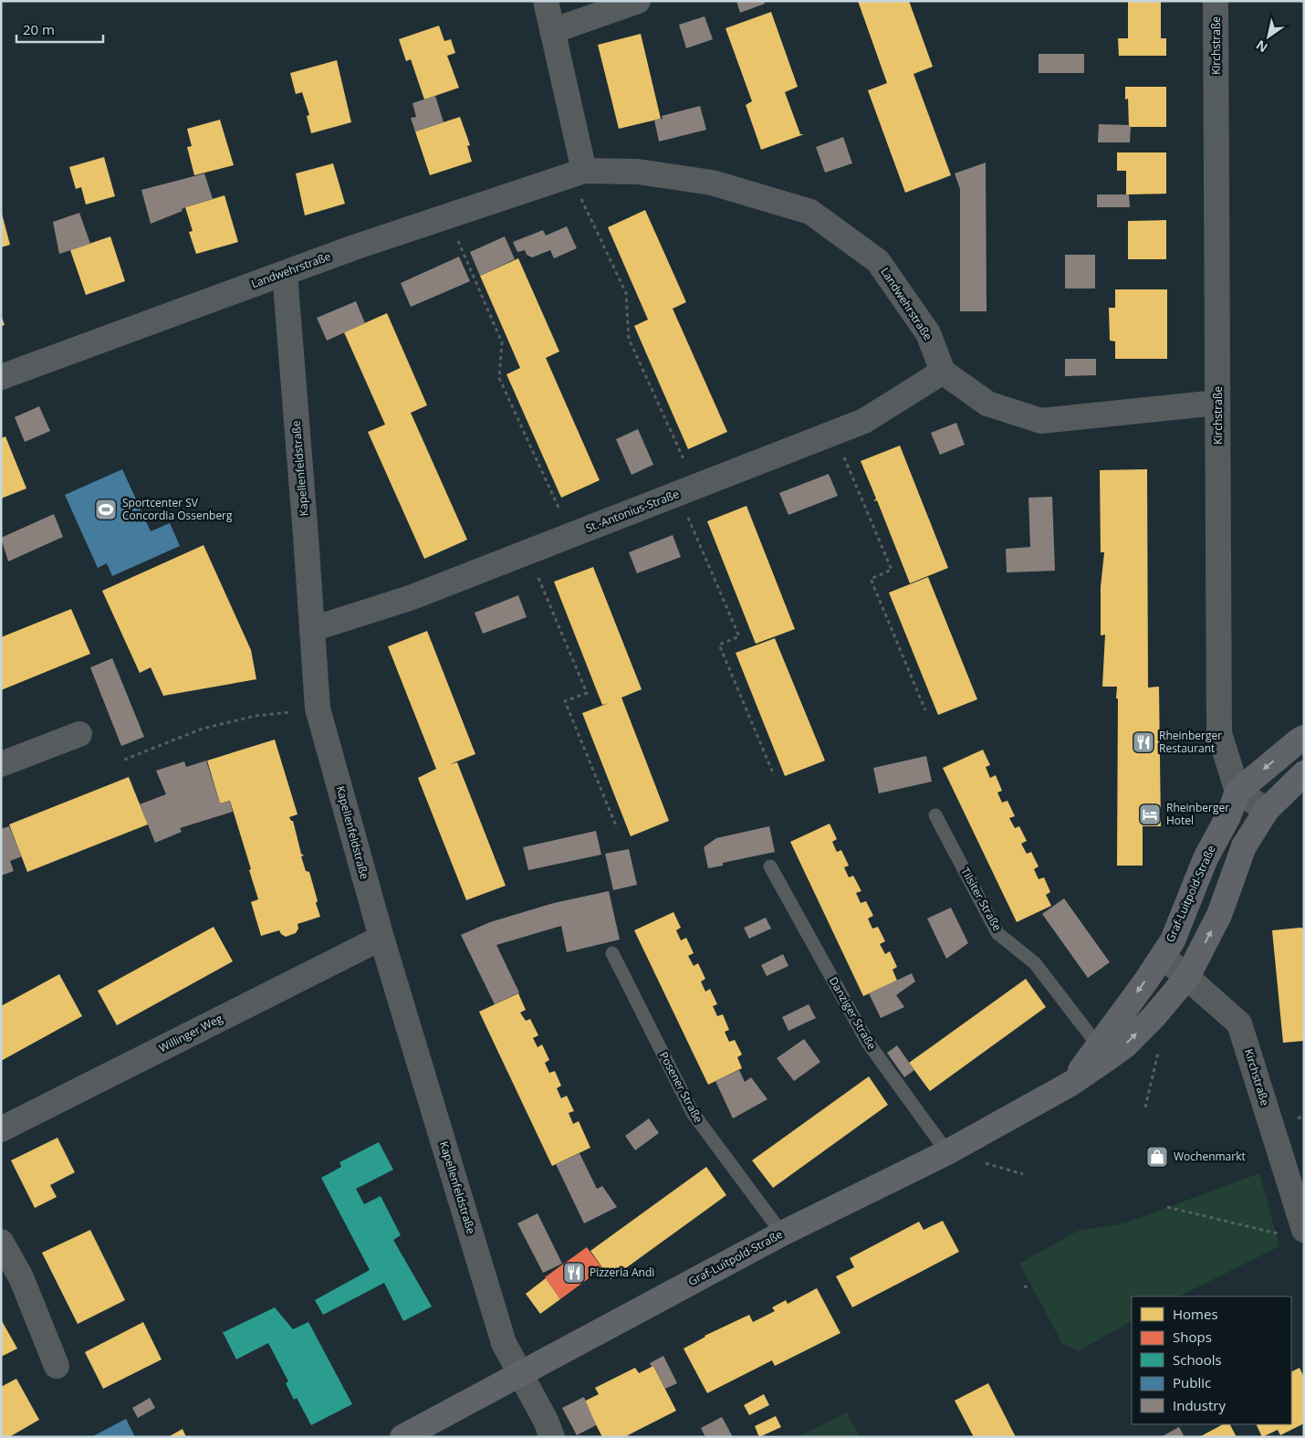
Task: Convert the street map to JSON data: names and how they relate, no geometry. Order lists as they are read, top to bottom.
{
  "streets": {
    "street": [
      "Kirchstraße",
      "Landwehrstraße",
      "Kapellenfeldstraße",
      "St.-Antonius-Straße",
      "Graf-Luitpold-Straße",
      "Willinger Weg"
    ],
    "lane": ["Tilsiter Straße", "Danziger Straße", "Posener Straße"]
  },
  "crossings": [
    ["Kirchstraße", "Graf-Luitpold-Straße"],
    ["Landwehrstraße", "Kapellenfeldstraße"],
    ["Landwehrstraße", "St.-Antonius-Straße"],
    ["Kapellenfeldstraße", "St.-Antonius-Straße"],
    ["Kapellenfeldstraße", "Graf-Luitpold-Straße"],
    ["Kapellenfeldstraße", "Willinger Weg"],
    ["Graf-Luitpold-Straße", "Tilsiter Straße"],
    ["Graf-Luitpold-Straße", "Danziger Straße"],
    ["Graf-Luitpold-Straße", "Posener Straße"]
  ],
  "places": {
    "sports": ["Sportcenter SV Concordia Ossenberg"],
    "restaurant": ["Rheinberger Restaurant", "Pizzeria Andi"],
    "hotel": ["Rheinberger Hotel"],
    "shop": ["Wochenmarkt"]
  },
  "legend": [
    "Homes",
    "Shops",
    "Schools",
    "Public",
    "Industry"
  ],
  "scale_bar": "20 m",
  "north": "bottom left"
}
